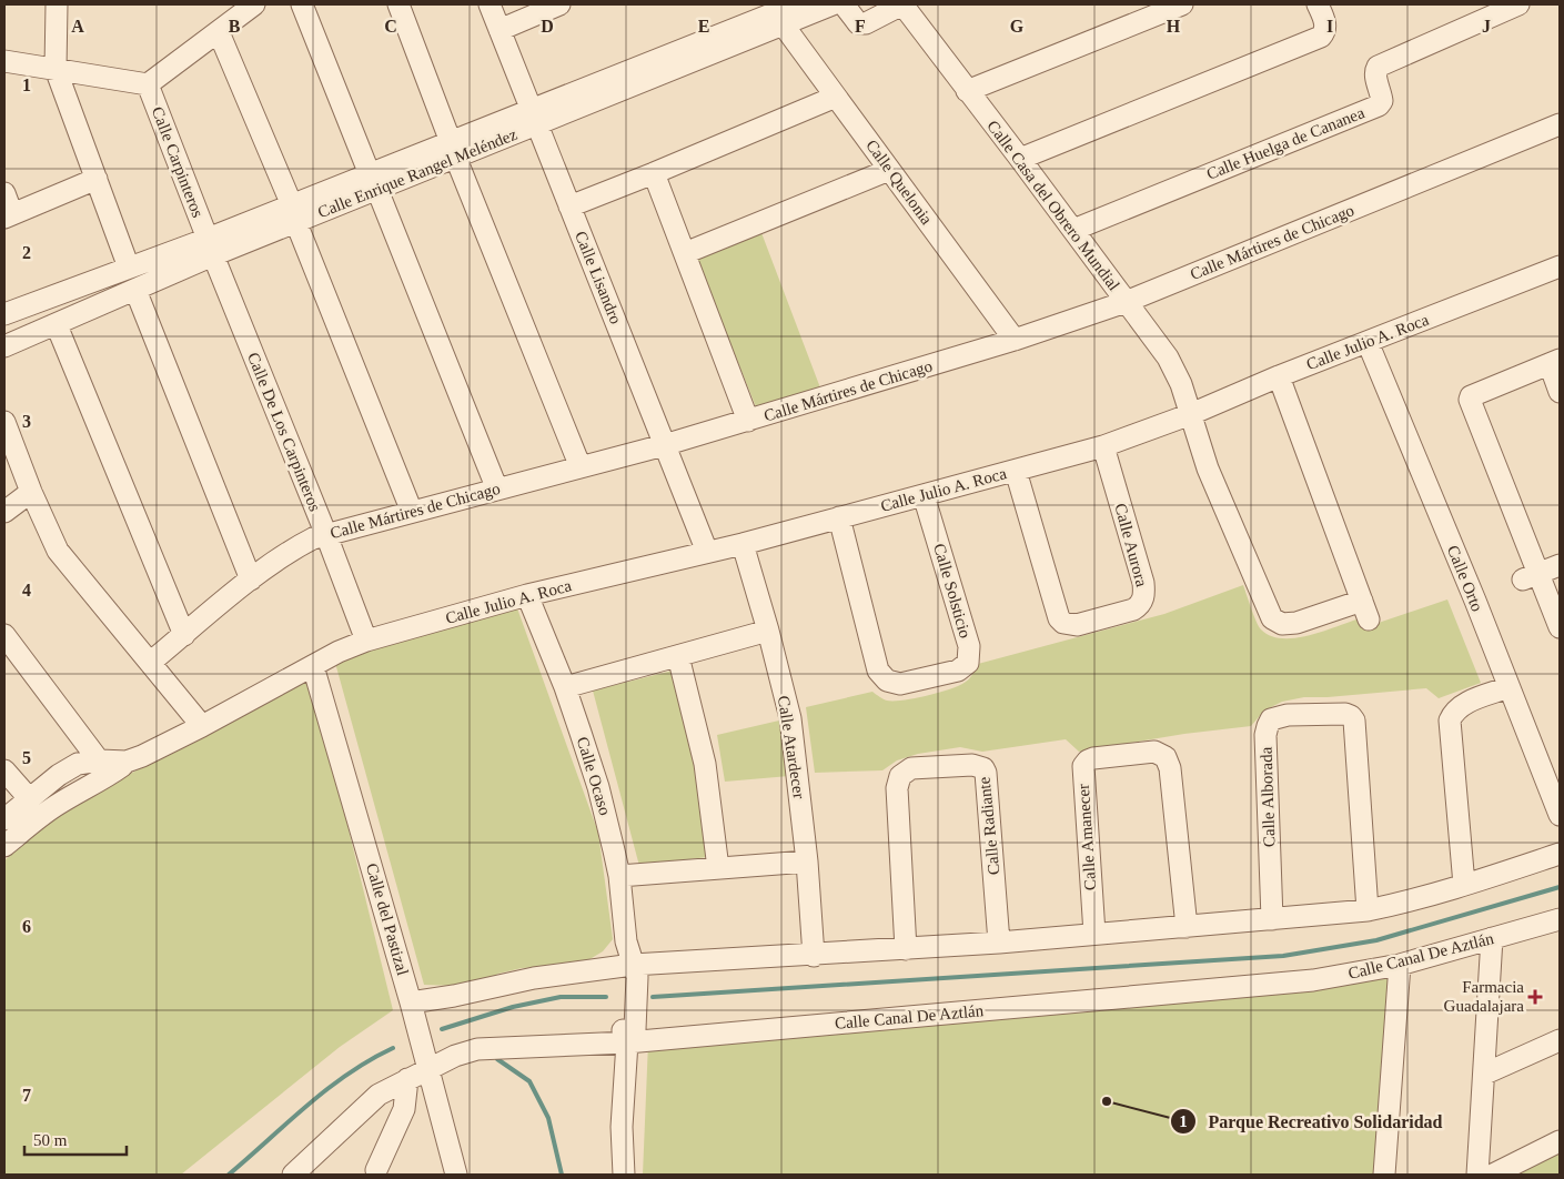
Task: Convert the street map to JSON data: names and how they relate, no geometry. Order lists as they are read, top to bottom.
{
  "streets": {
    "street": [
      "Calle Huelga de Cananea",
      "Calle Carpinteros",
      "Calle Enrique Rangel Meléndez",
      "Calle Quelonia",
      "Calle Casa del Obrero Mundial",
      "Calle Mártires de Chicago",
      "Calle Lisandro",
      "Calle Julio A. Roca",
      "Calle De Los Carpinteros",
      "Calle Aurora",
      "Calle Orto",
      "Calle Solsticio",
      "Calle Atardecer",
      "Calle Ocaso",
      "Calle Alborada",
      "Calle Radiante",
      "Calle Amanecer",
      "Calle del Pastizal",
      "Calle Canal De Aztlán"
    ]
  },
  "crossings": [
    ["Calle Huelga de Cananea", "Calle Casa del Obrero Mundial"],
    ["Calle Carpinteros", "Calle Enrique Rangel Meléndez"],
    ["Calle Carpinteros", "Calle De Los Carpinteros"],
    ["Calle Enrique Rangel Meléndez", "Calle Quelonia"],
    ["Calle Enrique Rangel Meléndez", "Calle Lisandro"],
    ["Calle Enrique Rangel Meléndez", "Calle De Los Carpinteros"],
    ["Calle Quelonia", "Calle Mártires de Chicago"],
    ["Calle Casa del Obrero Mundial", "Calle Mártires de Chicago"],
    ["Calle Casa del Obrero Mundial", "Calle Julio A. Roca"],
    ["Calle Mártires de Chicago", "Calle Lisandro"],
    ["Calle Mártires de Chicago", "Calle De Los Carpinteros"],
    ["Calle Lisandro", "Calle Julio A. Roca"],
    ["Calle Julio A. Roca", "Calle De Los Carpinteros"],
    ["Calle Julio A. Roca", "Calle Aurora"],
    ["Calle Julio A. Roca", "Calle Orto"],
    ["Calle Julio A. Roca", "Calle Solsticio"],
    ["Calle Julio A. Roca", "Calle Atardecer"],
    ["Calle Julio A. Roca", "Calle Ocaso"],
    ["Calle Julio A. Roca", "Calle del Pastizal"],
    ["Calle del Pastizal", "Calle Canal De Aztlán"]
  ],
  "places": {
    "health": ["Farmacia Guadalajara"],
    "other": ["Parque Recreativo Solidaridad"]
  },
  "scale_bar": "50 m",
  "grid": {
    "columns": [
      "A",
      "B",
      "C",
      "D",
      "E",
      "F",
      "G",
      "H",
      "I",
      "J"
    ],
    "rows": [
      "1",
      "2",
      "3",
      "4",
      "5",
      "6",
      "7"
    ]
  }
}
